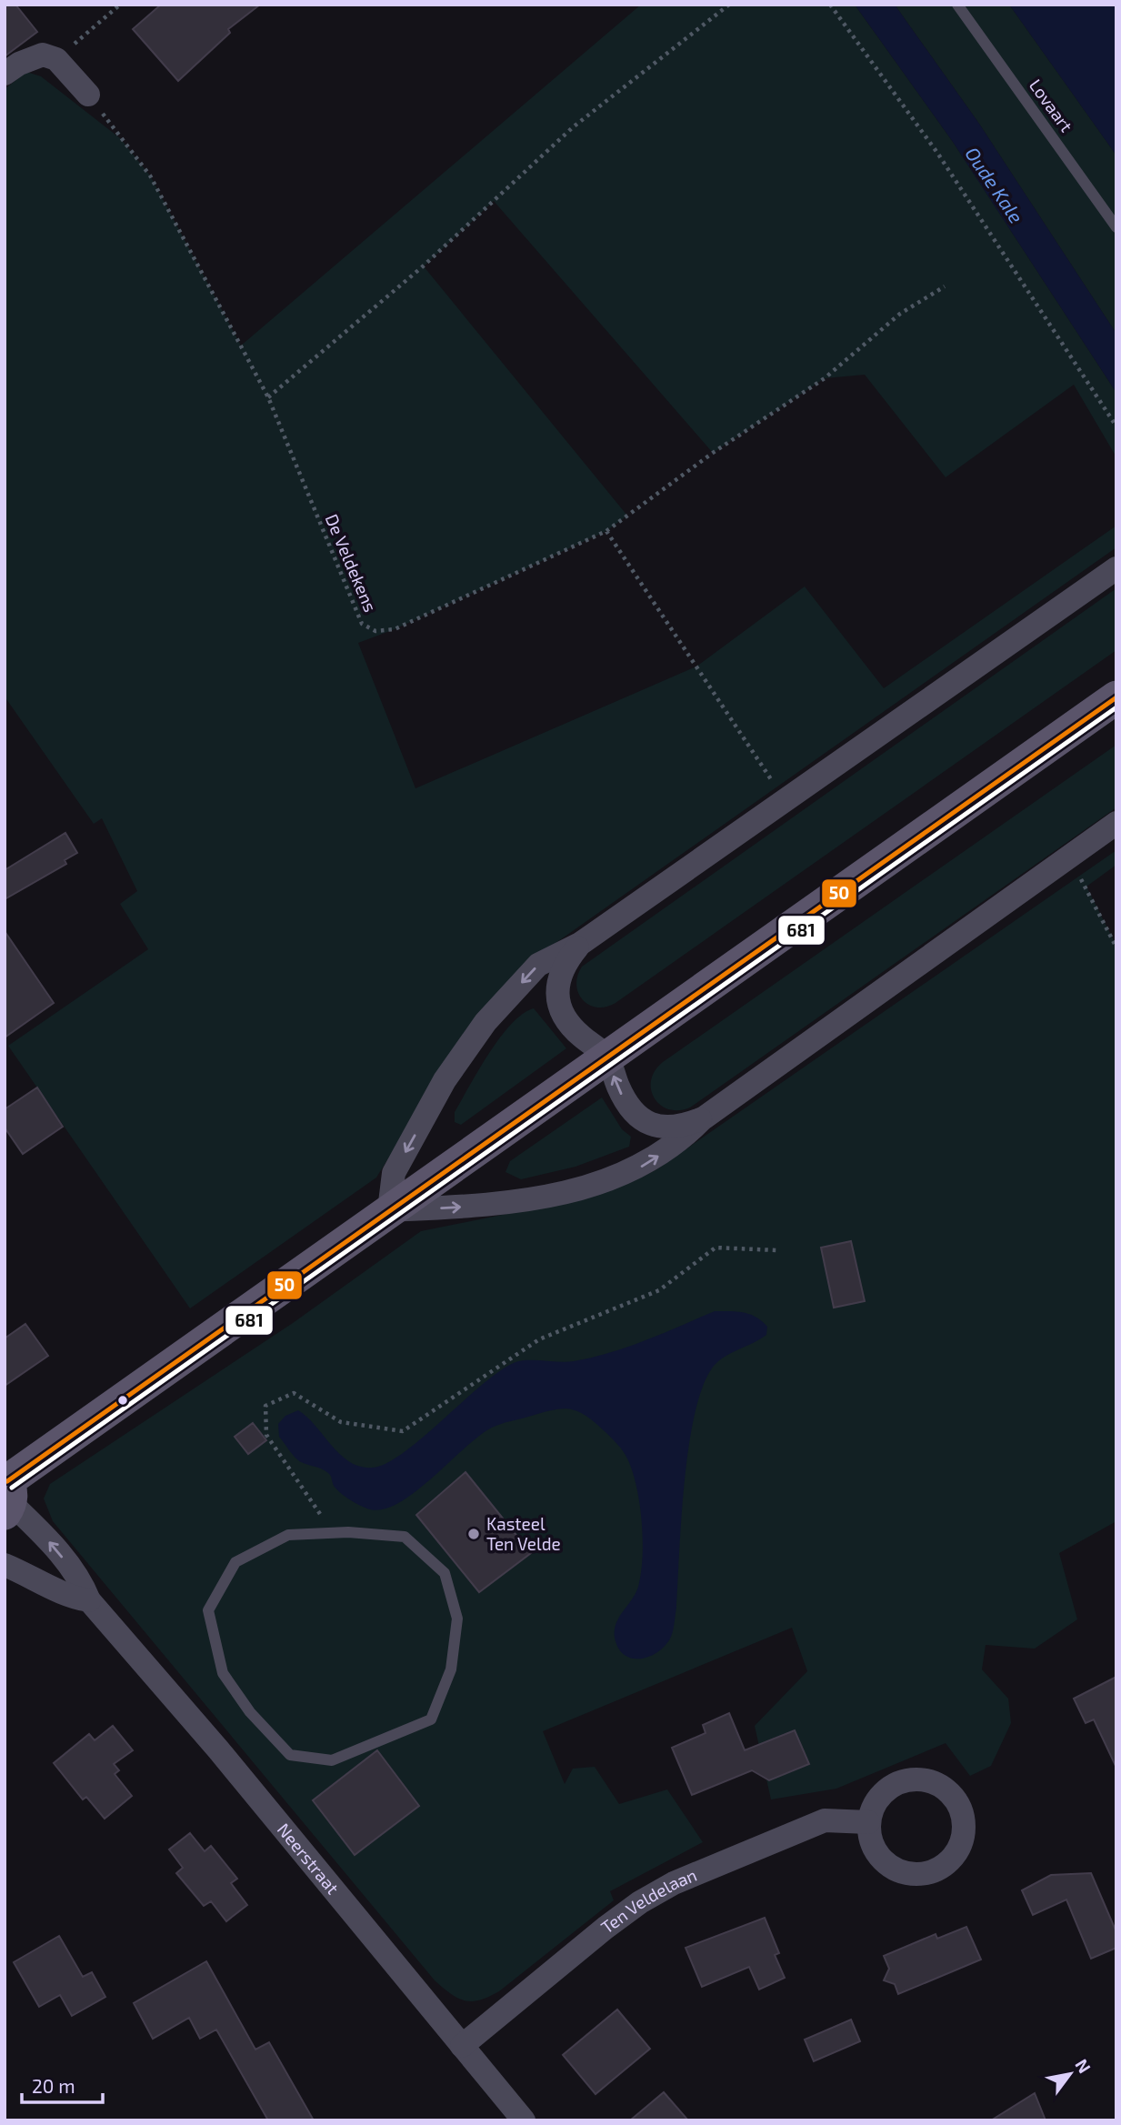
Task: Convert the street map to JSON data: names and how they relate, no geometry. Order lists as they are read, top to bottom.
{
  "streets": {
    "street": ["Neerstraat", "Ten Veldelaan"],
    "lane": ["Lovaart"],
    "path": ["De Veldekens"]
  },
  "crossings": [
    ["Neerstraat", "Ten Veldelaan"]
  ],
  "water": ["Oude Kale"],
  "places": ["Kasteel Ten Velde"],
  "lines": ["transit line 50", "transit line 681"],
  "scale_bar": "20 m",
  "north": "top right"
}
